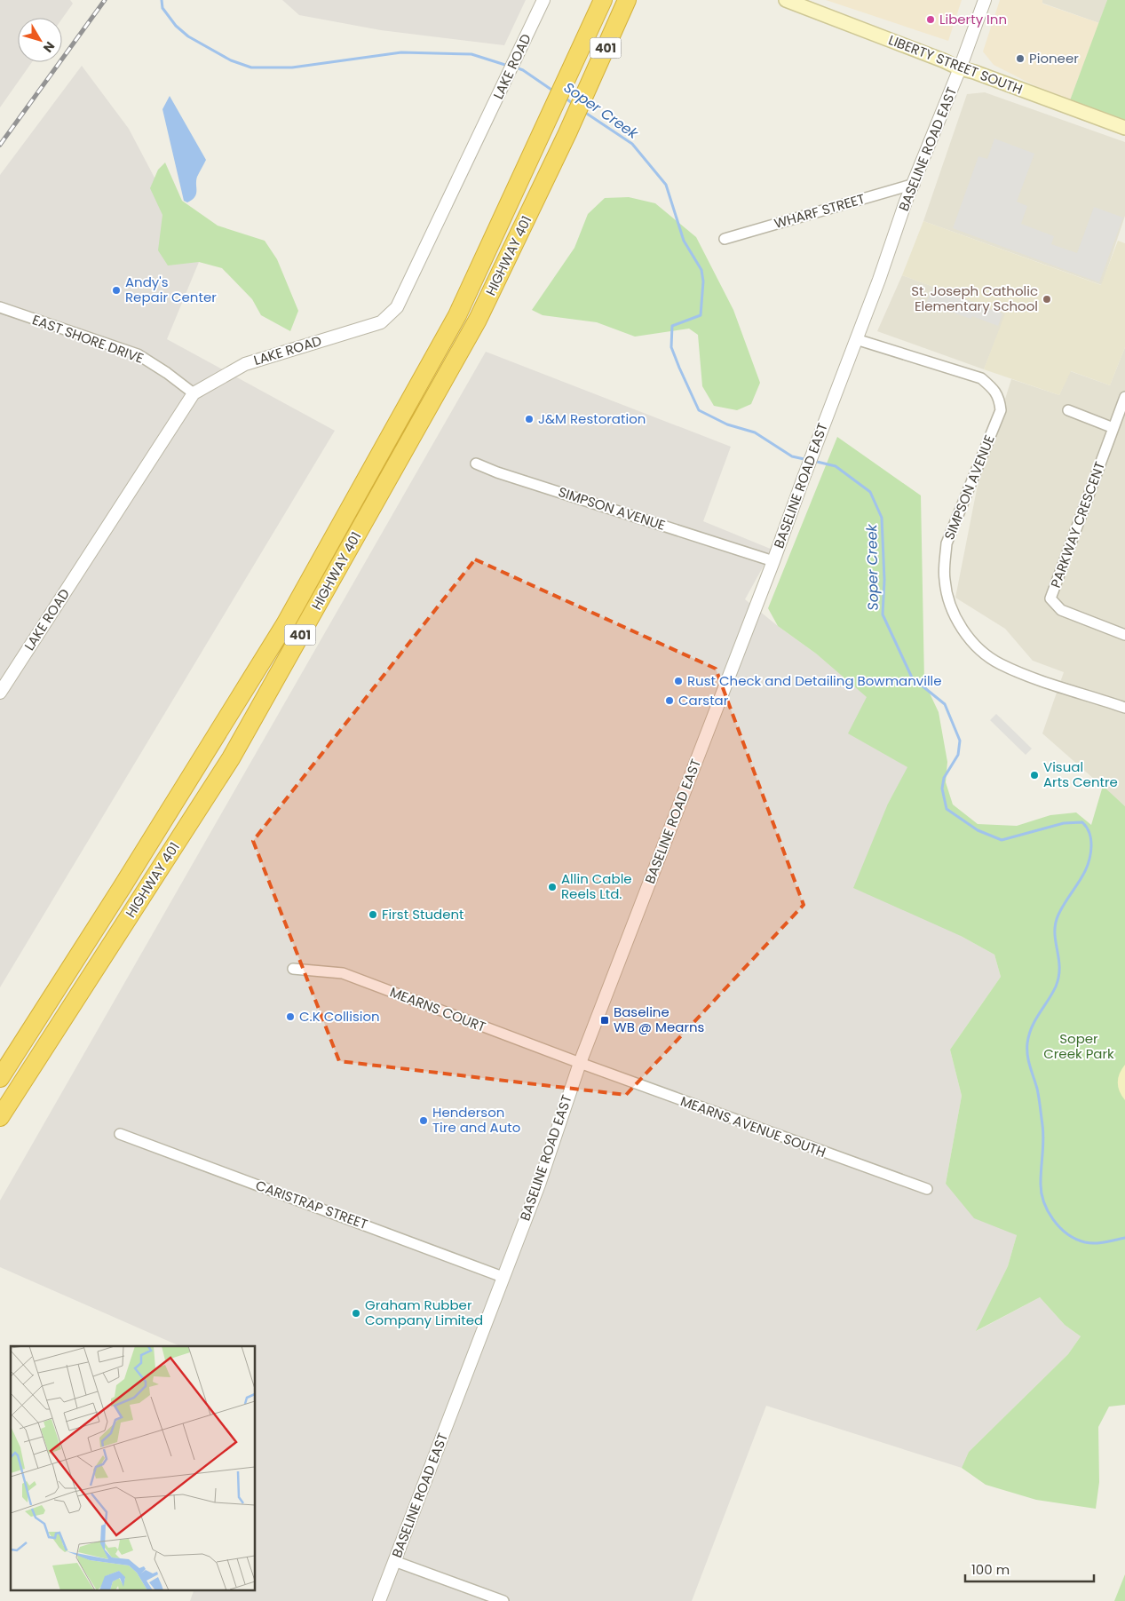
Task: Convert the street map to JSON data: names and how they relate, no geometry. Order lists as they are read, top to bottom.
{
  "streets": {
    "highway": ["401", "HIGHWAY 401"],
    "main road": ["LIBERTY STREET SOUTH"],
    "street": [
      "LAKE ROAD",
      "BASELINE ROAD EAST",
      "WHARF STREET",
      "EAST SHORE DRIVE",
      "SIMPSON AVENUE",
      "PARKWAY CRESCENT",
      "MEARNS COURT",
      "MEARNS AVENUE SOUTH",
      "CARISTRAP STREET"
    ]
  },
  "crossings": [
    ["LIBERTY STREET SOUTH", "BASELINE ROAD EAST"],
    ["LAKE ROAD", "EAST SHORE DRIVE"],
    ["BASELINE ROAD EAST", "WHARF STREET"],
    ["BASELINE ROAD EAST", "SIMPSON AVENUE"],
    ["BASELINE ROAD EAST", "MEARNS COURT"],
    ["BASELINE ROAD EAST", "MEARNS AVENUE SOUTH"],
    ["BASELINE ROAD EAST", "CARISTRAP STREET"],
    ["MEARNS COURT", "MEARNS AVENUE SOUTH"]
  ],
  "water": ["Soper Creek"],
  "parks": ["Soper Creek Park"],
  "places": {
    "other": [
      "Liberty Inn",
      "Pioneer",
      "Andy's Repair Center",
      "St. Joseph Catholic Elementary School",
      "J&M Restoration",
      "Rust Check and Detailing Bowmanville",
      "Carstar",
      "Visual Arts Centre",
      "Allin Cable Reels Ltd.",
      "First Student",
      "C.K Collision",
      "Henderson Tire and Auto",
      "Graham Rubber Company Limited"
    ],
    "transit": ["Baseline WB @ Mearns"]
  },
  "scale_bar": "100 m",
  "north": "bottom right"
}
